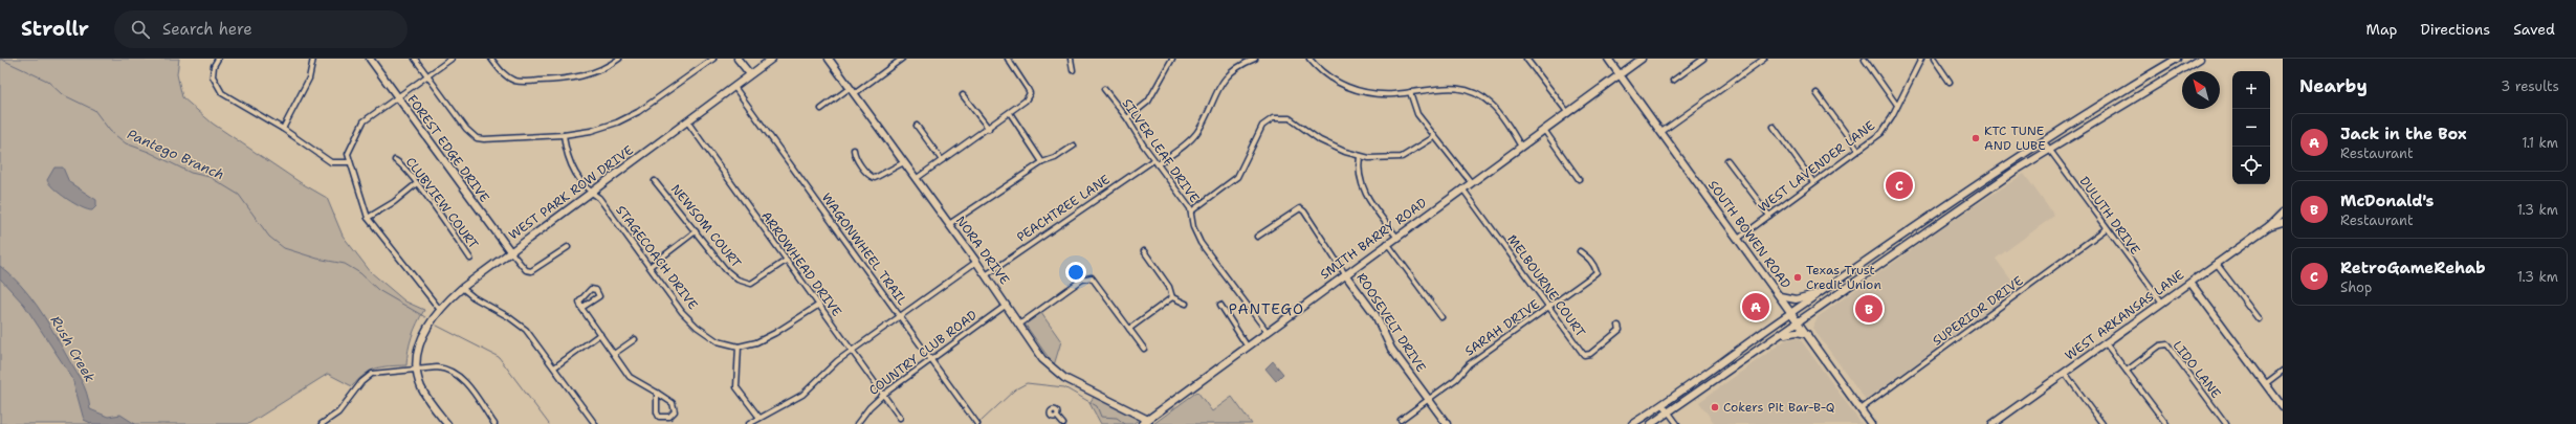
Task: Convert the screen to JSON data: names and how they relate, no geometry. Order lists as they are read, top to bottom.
{
  "streets": {
    "main road": [
      "FOREST EDGE DRIVE",
      "WEST PARK ROW DRIVE",
      "SOUTH BOWEN ROAD",
      "SMITH BARRY ROAD",
      "NORA DRIVE",
      "WEST ARKANSAS LANE",
      "ROOSEVELT DRIVE"
    ],
    "street": [
      "SILVER LEAF DRIVE",
      "WEST LAVENDER LANE",
      "CLUBVIEW COURT",
      "PEACHTREE LANE",
      "DULUTH DRIVE",
      "NEWSOM COURT",
      "WAGONWHEEL TRAIL",
      "STAGECOACH DRIVE",
      "ARROWHEAD DRIVE",
      "MELBOURNE COURT",
      "SUPERIOR DRIVE",
      "SARAH DRIVE",
      "COUNTRY CLUB ROAD",
      "LIDO LANE"
    ]
  },
  "crossings": [
    ["FOREST EDGE DRIVE", "WEST PARK ROW DRIVE"],
    ["SILVER LEAF DRIVE", "PEACHTREE LANE"],
    ["SILVER LEAF DRIVE", "SMITH BARRY ROAD"],
    ["WEST LAVENDER LANE", "SOUTH BOWEN ROAD"],
    ["WEST PARK ROW DRIVE", "WAGONWHEEL TRAIL"],
    ["WEST PARK ROW DRIVE", "STAGECOACH DRIVE"],
    ["WEST PARK ROW DRIVE", "ARROWHEAD DRIVE"],
    ["PEACHTREE LANE", "NORA DRIVE"],
    ["DULUTH DRIVE", "SUPERIOR DRIVE"],
    ["DULUTH DRIVE", "WEST ARKANSAS LANE"],
    ["NEWSOM COURT", "ARROWHEAD DRIVE"],
    ["SOUTH BOWEN ROAD", "SMITH BARRY ROAD"],
    ["SOUTH BOWEN ROAD", "SUPERIOR DRIVE"],
    ["SMITH BARRY ROAD", "NORA DRIVE"],
    ["SMITH BARRY ROAD", "MELBOURNE COURT"],
    ["SMITH BARRY ROAD", "ROOSEVELT DRIVE"],
    ["WAGONWHEEL TRAIL", "COUNTRY CLUB ROAD"],
    ["NORA DRIVE", "COUNTRY CLUB ROAD"],
    ["STAGECOACH DRIVE", "ARROWHEAD DRIVE"],
    ["ARROWHEAD DRIVE", "COUNTRY CLUB ROAD"],
    ["MELBOURNE COURT", "SARAH DRIVE"],
    ["ROOSEVELT DRIVE", "SARAH DRIVE"]
  ],
  "districts": ["PANTEGO"],
  "water": ["Pantego Branch", "Rush Creek"],
  "places": ["KTC TUNE AND LUBE", "Texas Trust Credit Union", "Cokers Pit Bar-B-Q"],
  "north": "top left",
  "page": {
    "header": "Strollr",
    "search": "Search here",
    "nav": ["Map", "Directions", "Saved"],
    "heading": ["Nearby", "3 results"],
    "map_buttons": ["+", "−"],
    "list": [
      {
        "mark": "A",
        "name": "Jack in the Box",
        "note": "Restaurant",
        "value": "1.1 km"
      },
      {
        "mark": "B",
        "name": "McDonald's",
        "note": "Restaurant",
        "value": "1.3 km"
      },
      {
        "mark": "C",
        "name": "RetroGameRehab",
        "note": "Shop",
        "value": "1.3 km"
      }
    ],
    "pins": ["C", "A", "B"]
  }
}
